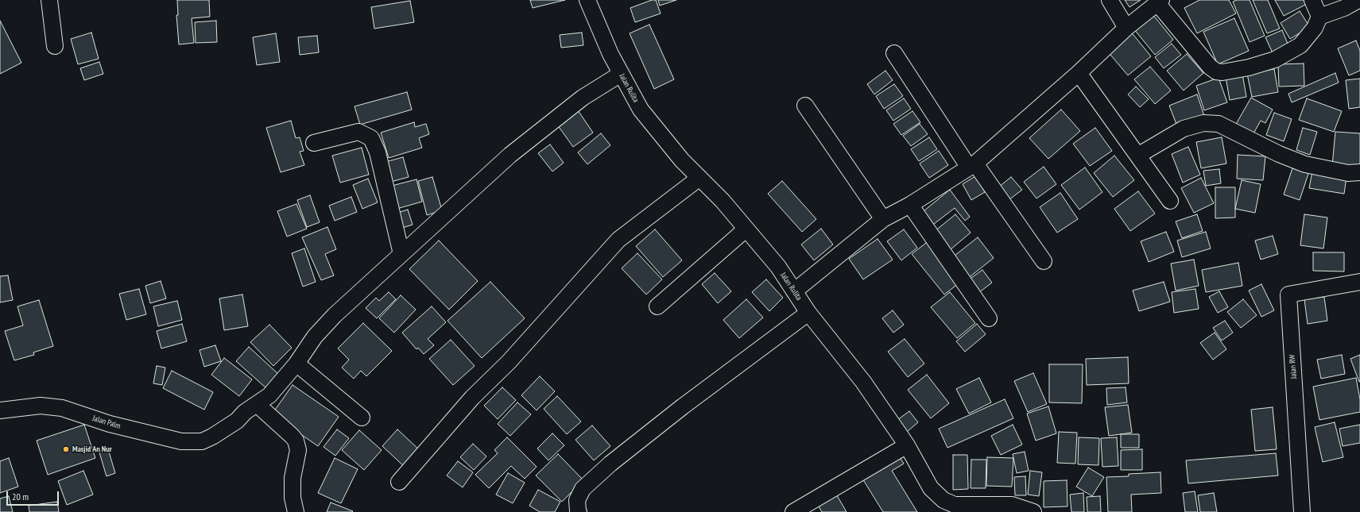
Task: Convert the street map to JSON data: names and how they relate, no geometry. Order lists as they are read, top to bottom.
{
  "streets": {
    "street": ["Jalan Rulita", "Jalan RW", "Jalan Palm"]
  },
  "crossings": [
    ["Jalan Rulita", "Jalan Palm"]
  ],
  "places": ["Masjid An Nur"],
  "scale_bar": "20 m"
}
